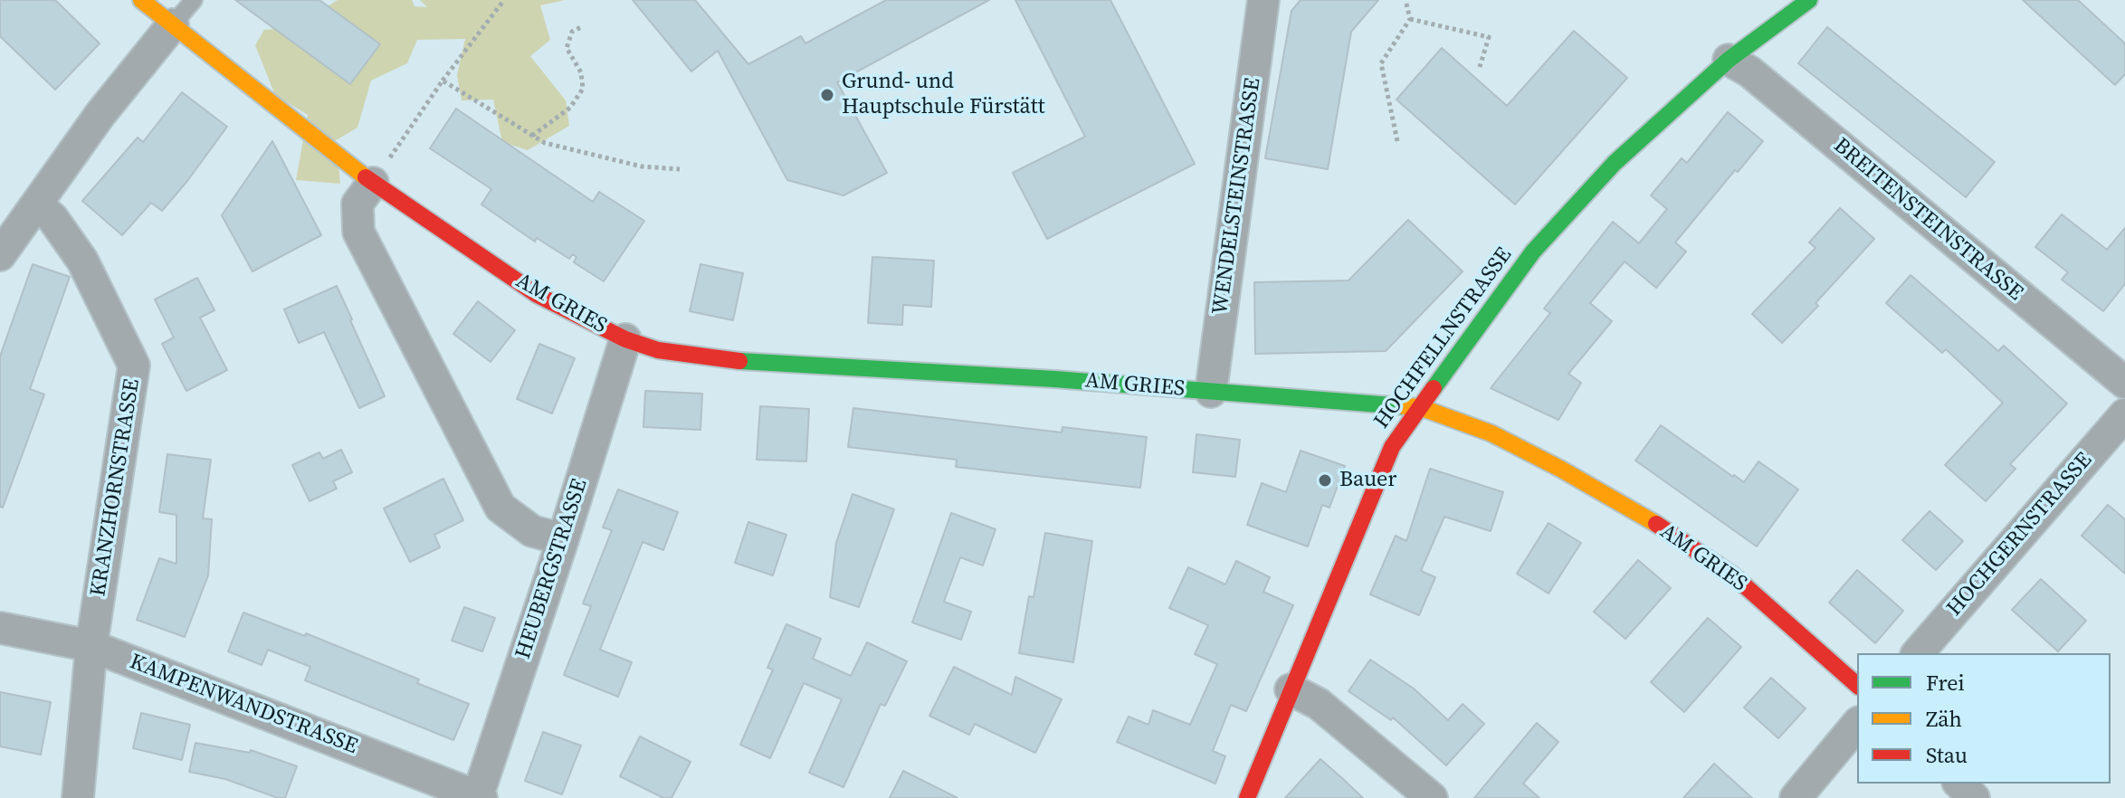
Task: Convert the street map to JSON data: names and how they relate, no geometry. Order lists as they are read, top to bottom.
{
  "streets": {
    "street": [
      "WENDELSTEINSTRASSE",
      "BREITENSTEINSTRASSE",
      "AM GRIES",
      "HOCHFELLNSTRASSE",
      "KRANZHORNSTRASSE",
      "HOCHGERNSTRASSE",
      "HEUBERGSTRASSE",
      "KAMPENWANDSTRASSE"
    ]
  },
  "crossings": [
    ["WENDELSTEINSTRASSE", "AM GRIES"],
    ["BREITENSTEINSTRASSE", "HOCHFELLNSTRASSE"],
    ["AM GRIES", "HOCHFELLNSTRASSE"],
    ["AM GRIES", "HEUBERGSTRASSE"],
    ["KRANZHORNSTRASSE", "KAMPENWANDSTRASSE"],
    ["HEUBERGSTRASSE", "KAMPENWANDSTRASSE"]
  ],
  "places": ["Grund- und Hauptschule Fürstätt", "Bauer"],
  "legend": ["Frei", "Zäh", "Stau"]
}
